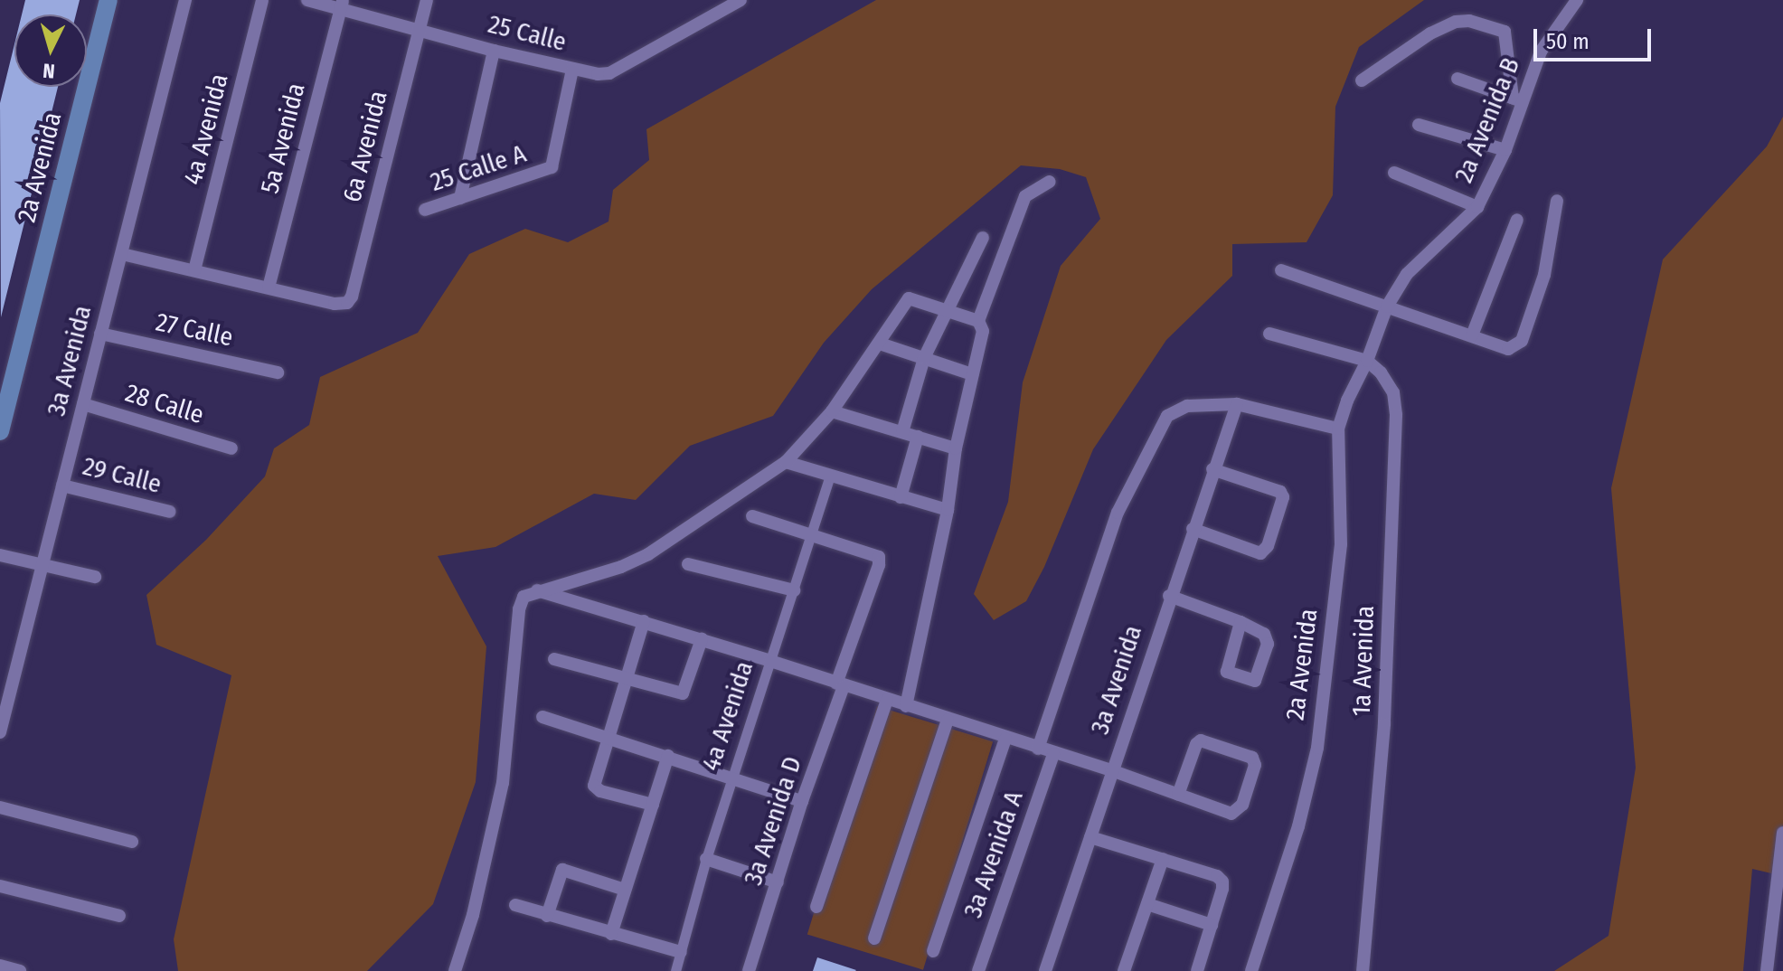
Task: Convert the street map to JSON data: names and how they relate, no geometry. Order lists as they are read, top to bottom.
{
  "streets": {
    "main road": ["2a Avenida"],
    "street": [
      "25 Calle",
      "2a Avenida B",
      "4a Avenida",
      "5a Avenida",
      "6a Avenida",
      "25 Calle A",
      "27 Calle",
      "3a Avenida",
      "28 Calle",
      "29 Calle",
      "1a Avenida",
      "3a Avenida D",
      "3a Avenida A"
    ]
  },
  "crossings": [
    ["25 Calle", "5a Avenida"],
    ["25 Calle", "6a Avenida"],
    ["25 Calle", "25 Calle A"],
    ["2a Avenida B", "2a Avenida"],
    ["2a Avenida B", "1a Avenida"],
    ["4a Avenida", "3a Avenida D"],
    ["5a Avenida", "6a Avenida"],
    ["2a Avenida", "1a Avenida"],
    ["27 Calle", "3a Avenida"],
    ["3a Avenida", "28 Calle"],
    ["3a Avenida", "29 Calle"]
  ],
  "scale_bar": "50 m",
  "north": "bottom"
}
